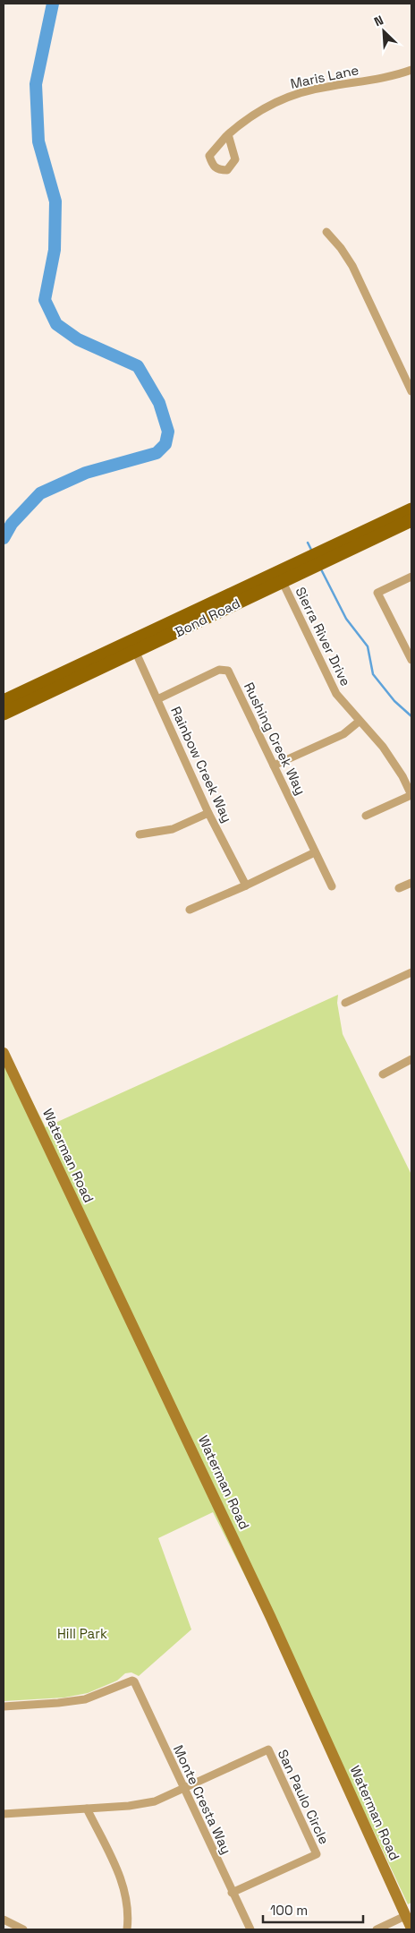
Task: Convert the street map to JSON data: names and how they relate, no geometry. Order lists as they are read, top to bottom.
{
  "streets": {
    "main road": ["Bond Road", "Waterman Road"],
    "street": [
      "Maris Lane",
      "Sierra River Drive",
      "Rushing Creek Way",
      "Rainbow Creek Way",
      "San Paulo Circle",
      "Monte Cresta Way"
    ]
  },
  "crossings": [
    ["Bond Road", "Sierra River Drive"],
    ["Bond Road", "Rainbow Creek Way"],
    ["Rushing Creek Way", "Rainbow Creek Way"],
    ["San Paulo Circle", "Monte Cresta Way"]
  ],
  "parks": ["Hill Park"],
  "scale_bar": "100 m",
  "north": "top left"
}
